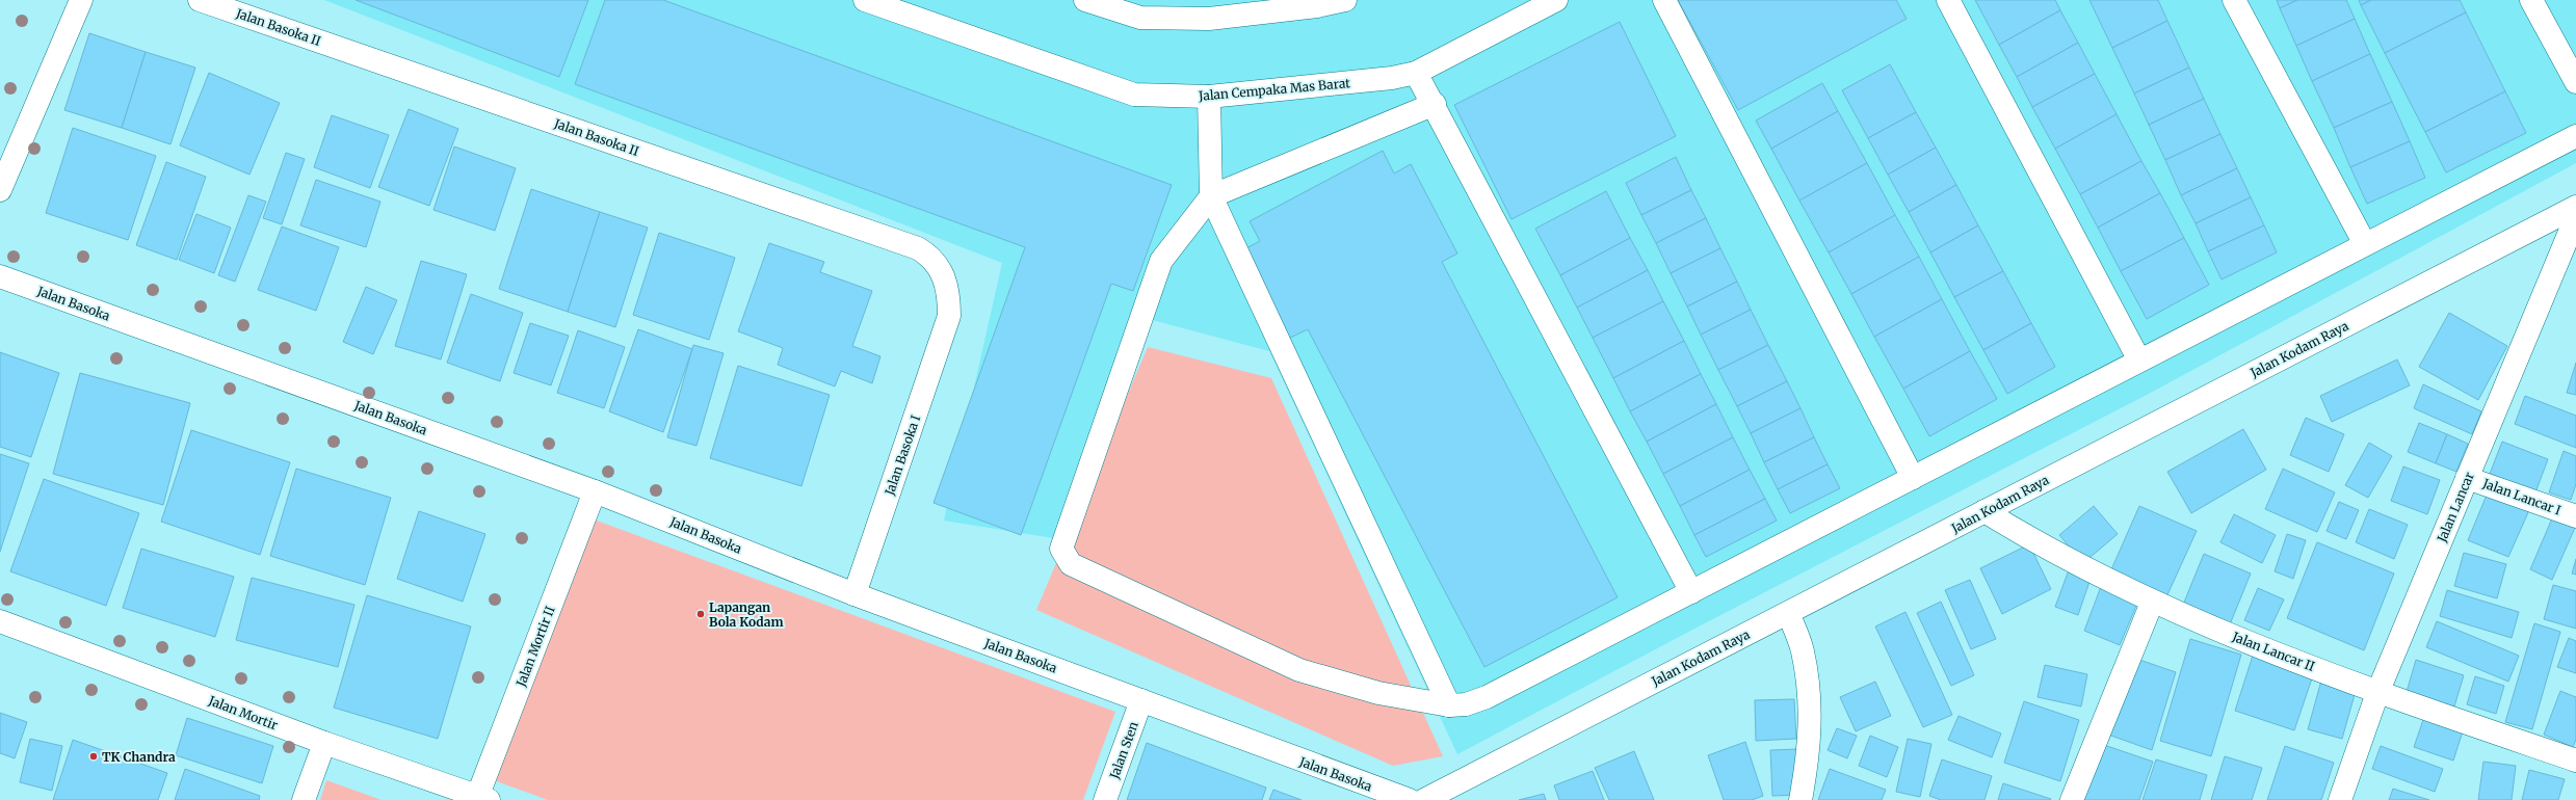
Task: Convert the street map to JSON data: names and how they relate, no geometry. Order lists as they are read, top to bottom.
{
  "streets": {
    "street": [
      "Jalan Basoka II",
      "Jalan Cempaka Mas Barat",
      "Jalan Basoka",
      "Jalan Kodam Raya",
      "Jalan Basoka I",
      "Jalan Lancar I",
      "Jalan Lancar",
      "Jalan Mortir II",
      "Jalan Lancar II",
      "Jalan Mortir",
      "Jalan Sten"
    ]
  },
  "crossings": [
    ["Jalan Basoka II", "Jalan Basoka I"],
    ["Jalan Basoka", "Jalan Basoka I"],
    ["Jalan Basoka", "Jalan Mortir II"],
    ["Jalan Basoka", "Jalan Sten"],
    ["Jalan Kodam Raya", "Jalan Lancar II"],
    ["Jalan Lancar I", "Jalan Lancar"],
    ["Jalan Lancar", "Jalan Lancar II"],
    ["Jalan Mortir II", "Jalan Mortir"]
  ],
  "places": ["Lapangan Bola Kodam", "TK Chandra"]
}
